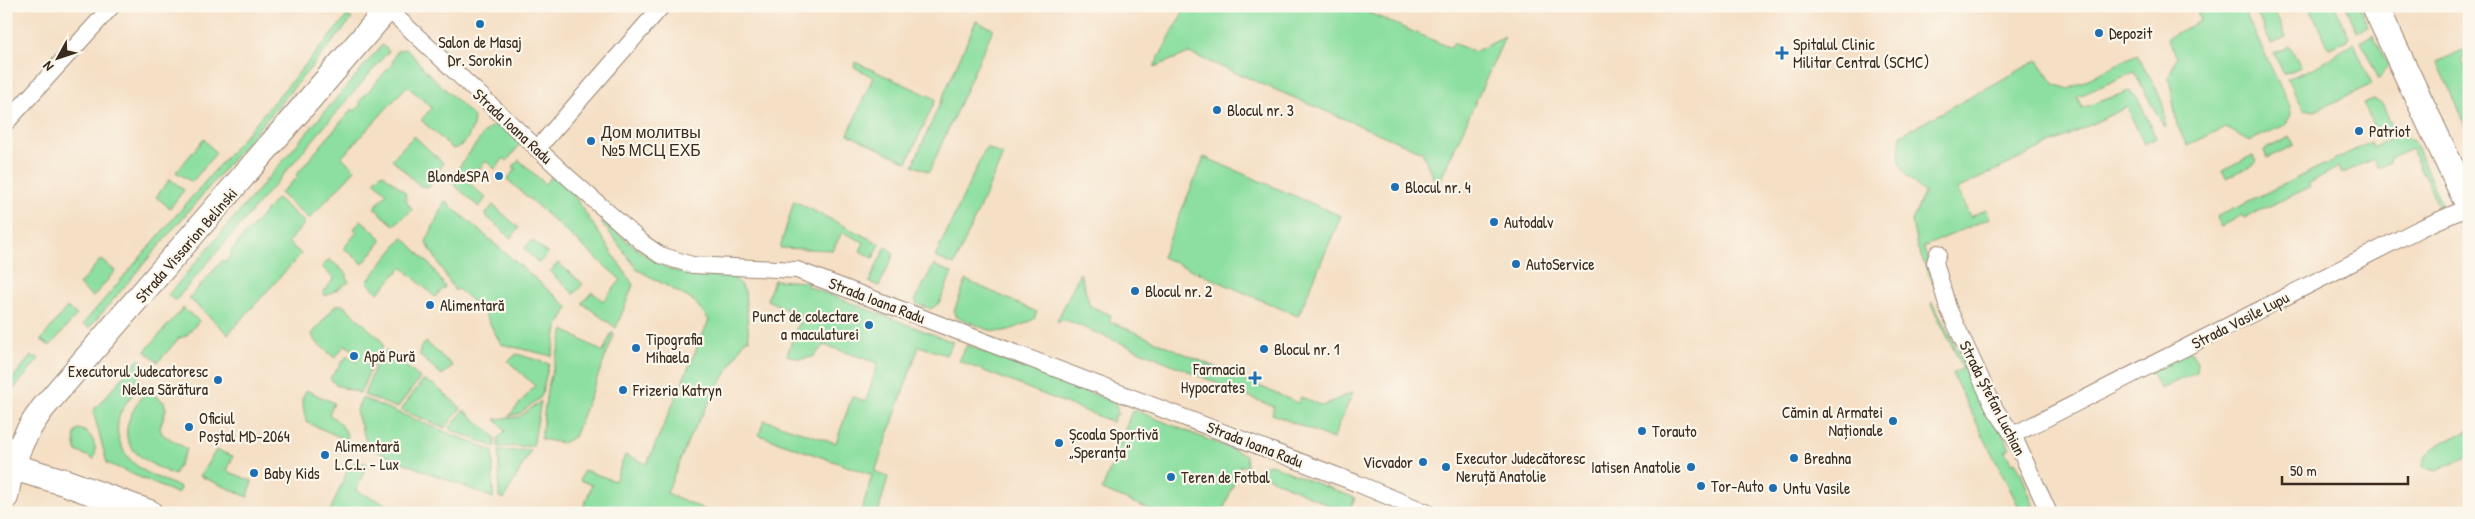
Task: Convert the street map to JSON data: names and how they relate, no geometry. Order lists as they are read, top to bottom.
{
  "streets": {
    "main road": ["Strada Vissarion Belinski", "Strada Vasile Lupu"],
    "street": ["Strada Ioana Radu", "Strada Ștefan Luchian"]
  },
  "crossings": [
    ["Strada Ioana Radu", "Strada Vissarion Belinski"],
    ["Strada Vasile Lupu", "Strada Ștefan Luchian"]
  ],
  "places": {
    "other": [
      "Salon de Masaj Dr. Sorokin",
      "Depozit",
      "Blocul nr. 3",
      "Patriot",
      "Дом молитвы №5 МСЦ ЕХБ",
      "BlondeSPA",
      "Blocul nr. 4",
      "Autodalv",
      "AutoService",
      "Blocul nr. 2",
      "Alimentară",
      "Punct de colectare a maculaturei",
      "Tipografia Mihaela",
      "Blocul nr. 1",
      "Apă Pură",
      "Executorul Judecatoresc Nelea Sărătura",
      "Frizeria Katryn",
      "Cămin al Armatei Naționale",
      "Oficiul Poștal MD-2064",
      "Torauto",
      "Școala Sportivă „Speranța”",
      "Alimentară L.C.L. - Lux",
      "Breahna",
      "Vicvador",
      "Executor Judecătoresc Neruță Anatolie",
      "Iatisen Anatolie",
      "Baby Kids",
      "Teren de Fotbal",
      "Tor-Auto",
      "Untu Vasile"
    ],
    "health": ["Spitalul Clinic Militar Central (SCMC)", "Farmacia Hypocrates"]
  },
  "scale_bar": "50 m",
  "north": "bottom left"
}
